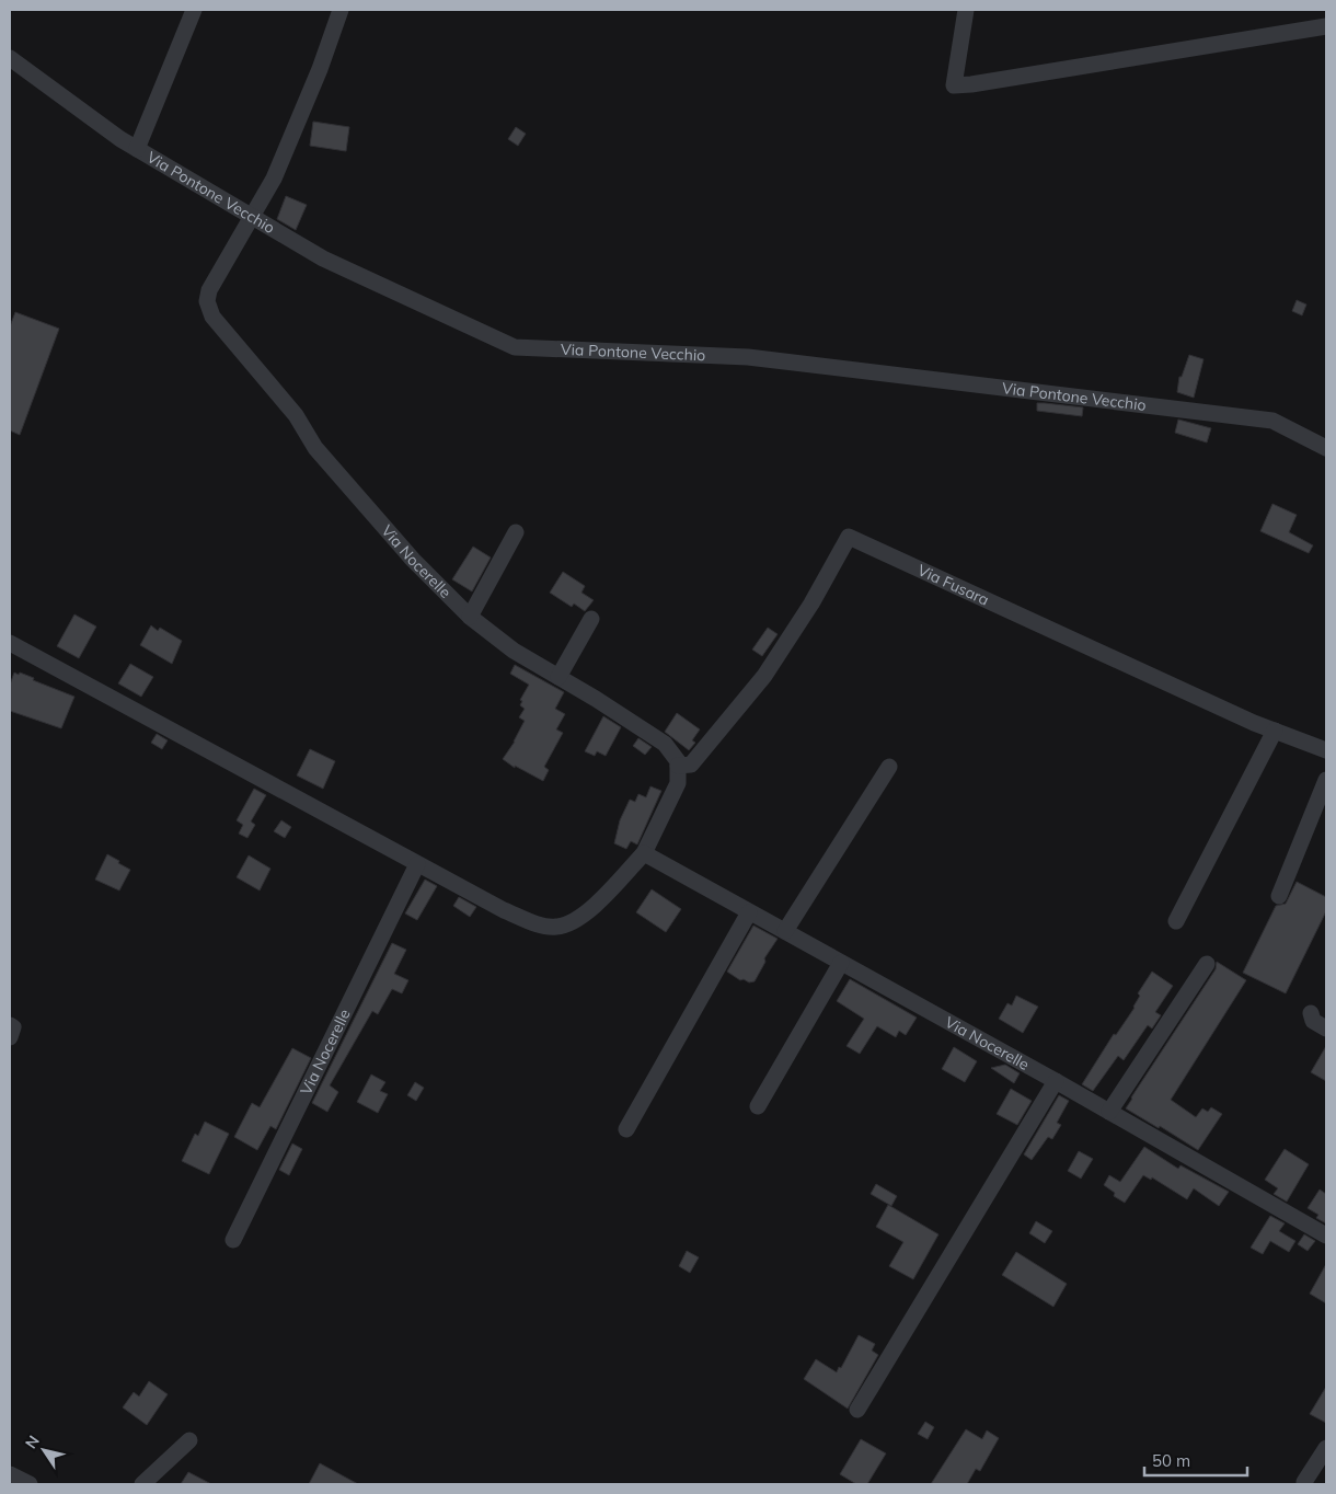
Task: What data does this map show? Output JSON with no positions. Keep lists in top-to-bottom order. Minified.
{"streets":{"street":["Via Pontone Vecchio","Via Nocerelle","Via Fusara"]},"crossings":[["Via Pontone Vecchio","Via Nocerelle"],["Via Nocerelle","Via Fusara"]],"scale_bar":"50 m","north":"top left"}
